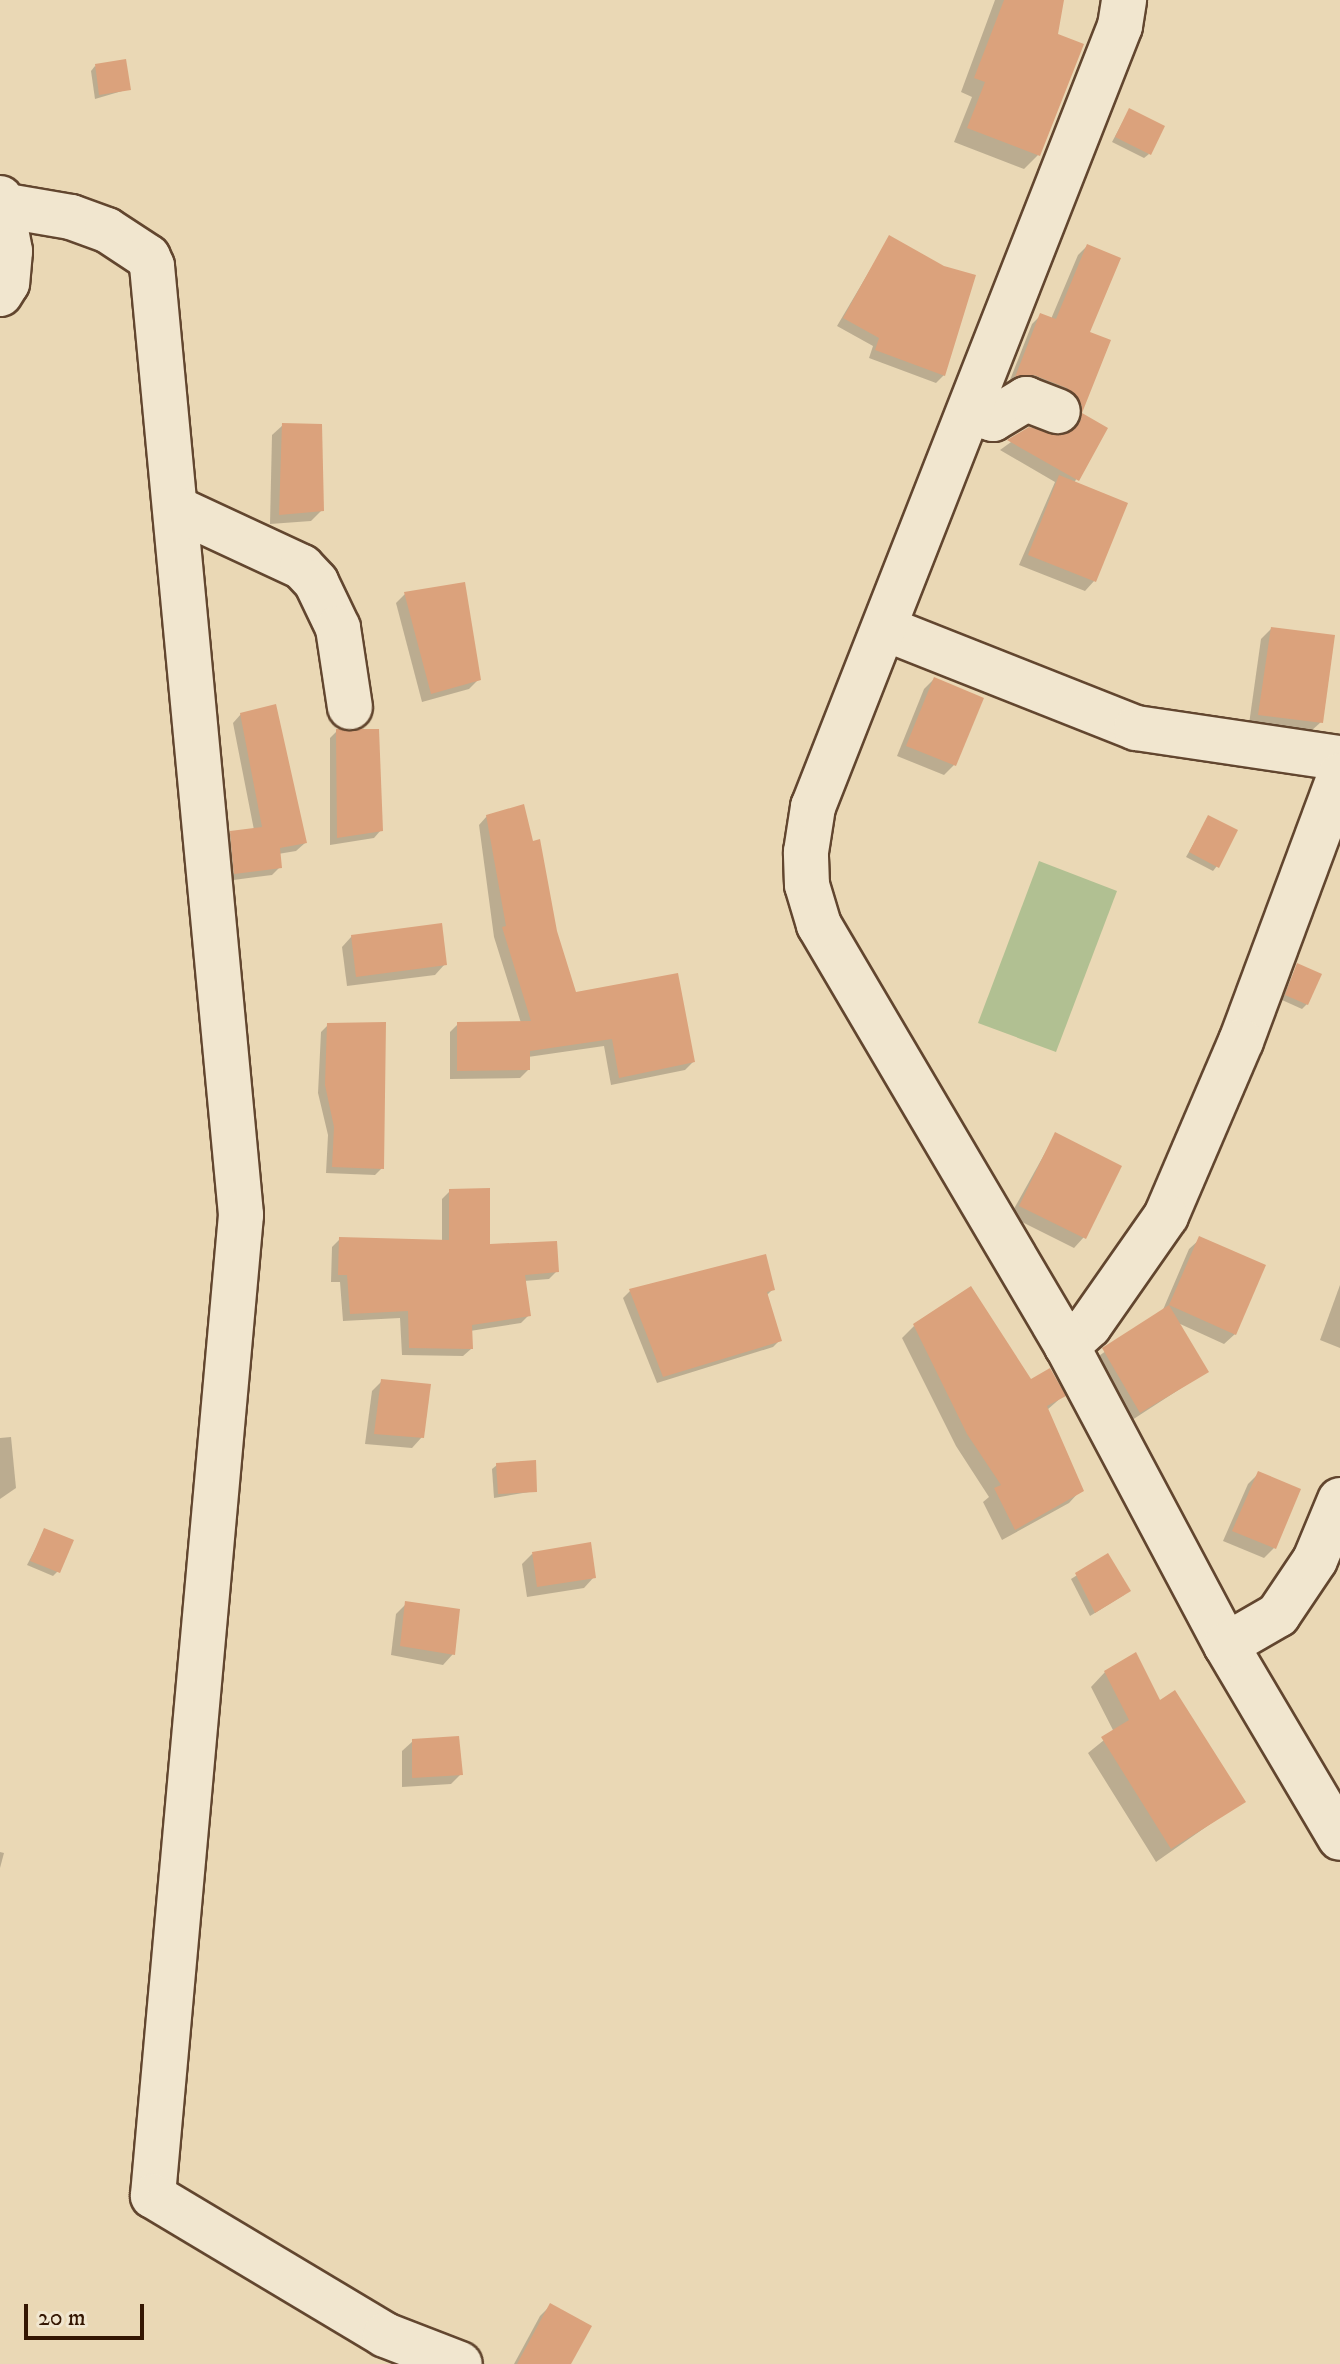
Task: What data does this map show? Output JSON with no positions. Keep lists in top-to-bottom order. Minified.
{"scale_bar":"20 m"}
